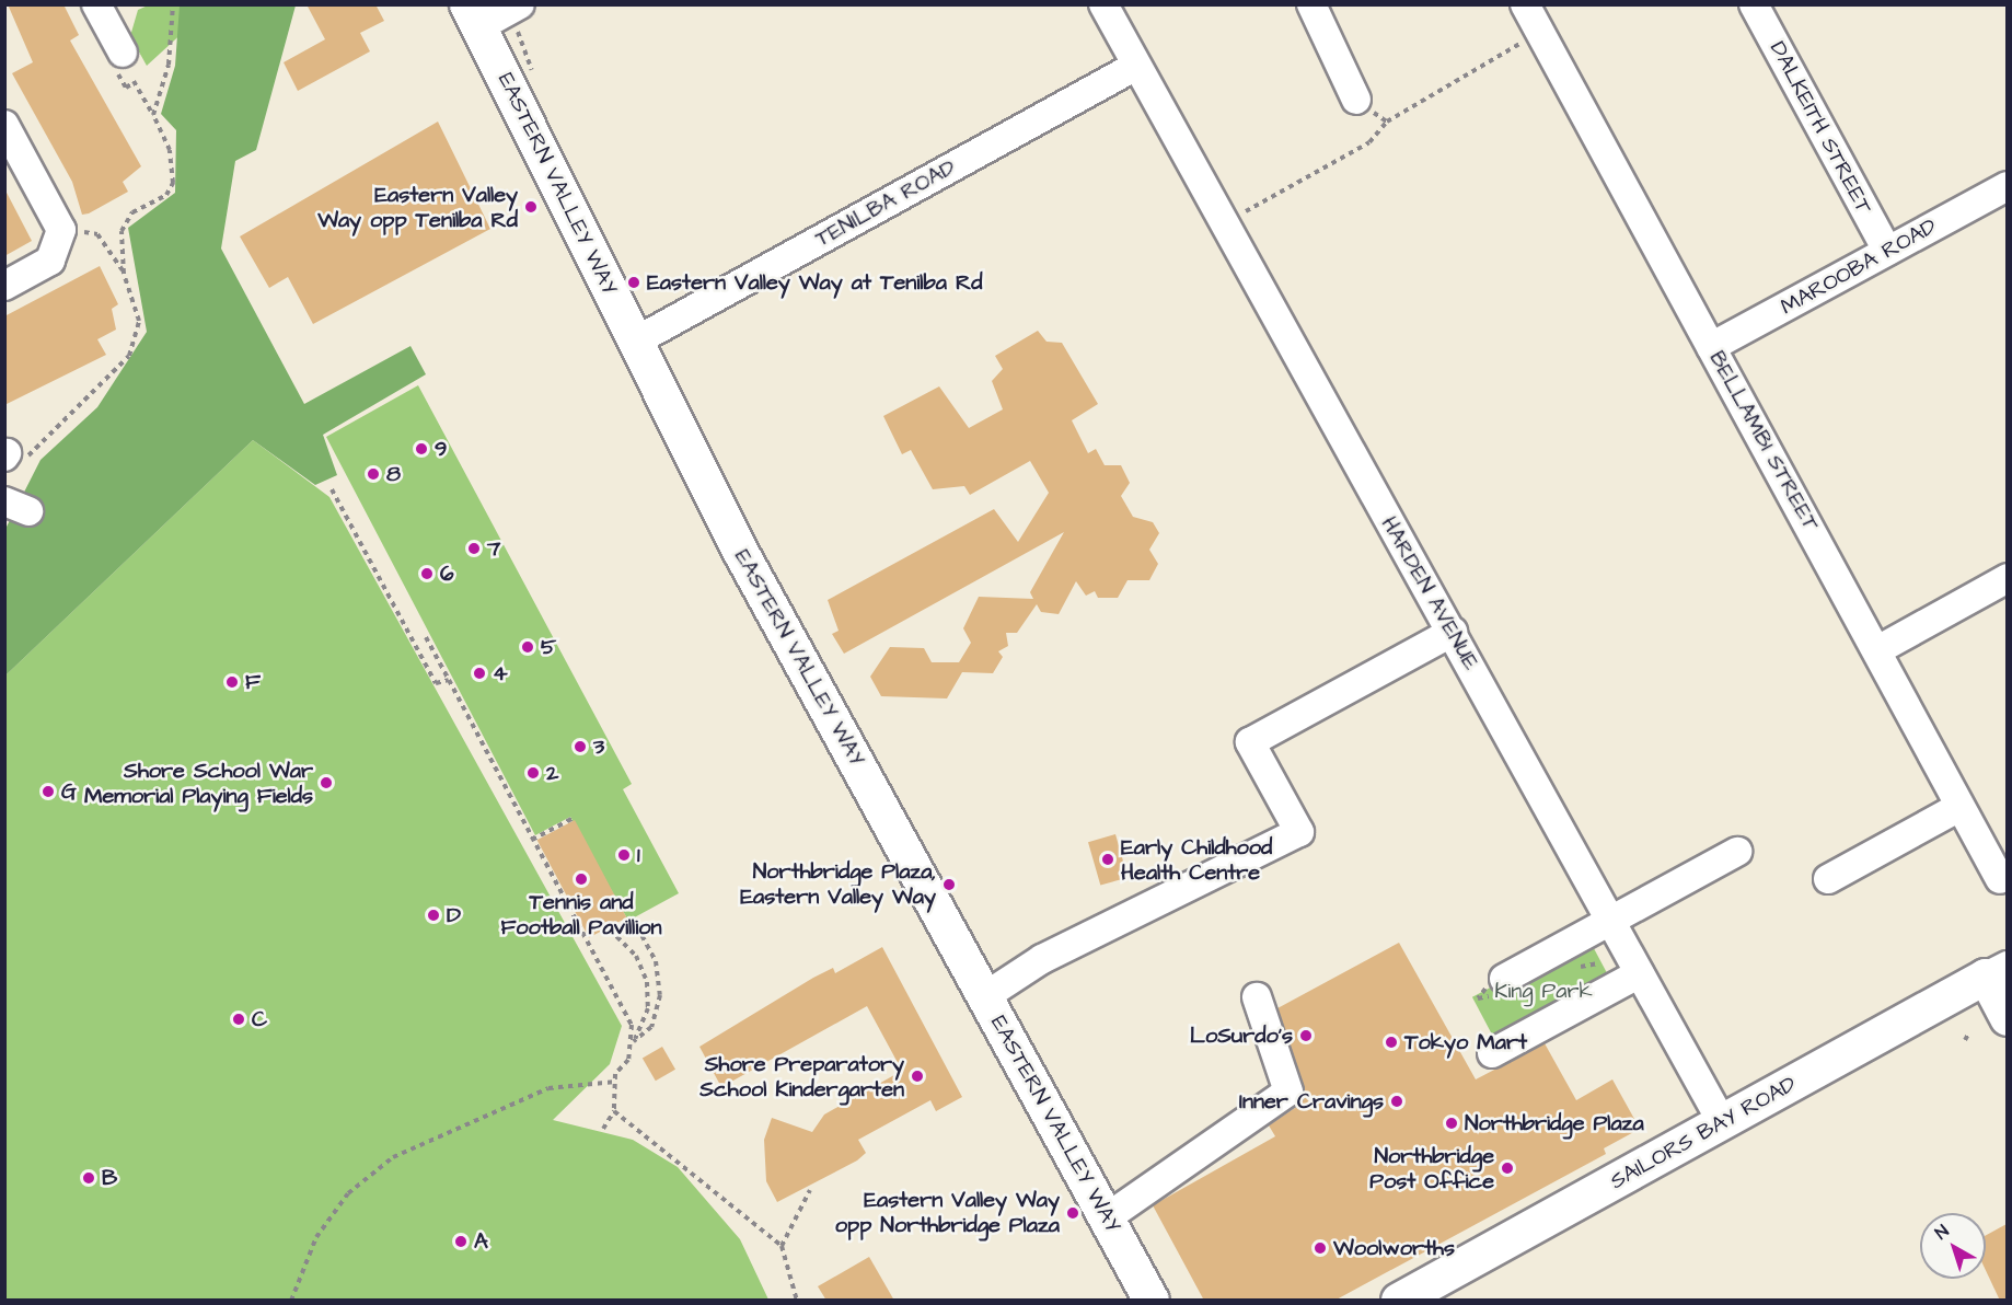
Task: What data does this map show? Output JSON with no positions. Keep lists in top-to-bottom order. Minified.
{"streets":{"main road":["EASTERN VALLEY WAY","SAILORS BAY ROAD"],"street":["DALKEITH STREET","TENILBA ROAD","MAROOBA ROAD","BELLAMBI STREET","HARDEN AVENUE"]},"crossings":[["DALKEITH STREET","MAROOBA ROAD"],["EASTERN VALLEY WAY","TENILBA ROAD"],["TENILBA ROAD","HARDEN AVENUE"],["MAROOBA ROAD","BELLAMBI STREET"],["HARDEN AVENUE","SAILORS BAY ROAD"]],"parks":["King Park"],"places":["Eastern Valley Way opp Tenilba Rd","Eastern Valley Way at Tenilba Rd","9","8","7","6","5","4","F","3","2","Shore School War Memorial Playing Fields","G","1","Early Childhood Health Centre","Tennis and Football Pavillion","Northbridge Plaza, Eastern Valley Way","D","C","LoSurdo's","Tokyo Mart","Shore Preparatory School Kindergarten","Inner Cravings","Northbridge Plaza","Northbridge Post Office","B","Eastern Valley Way opp Northbridge Plaza","A","Woolworths"],"north":"top left"}
